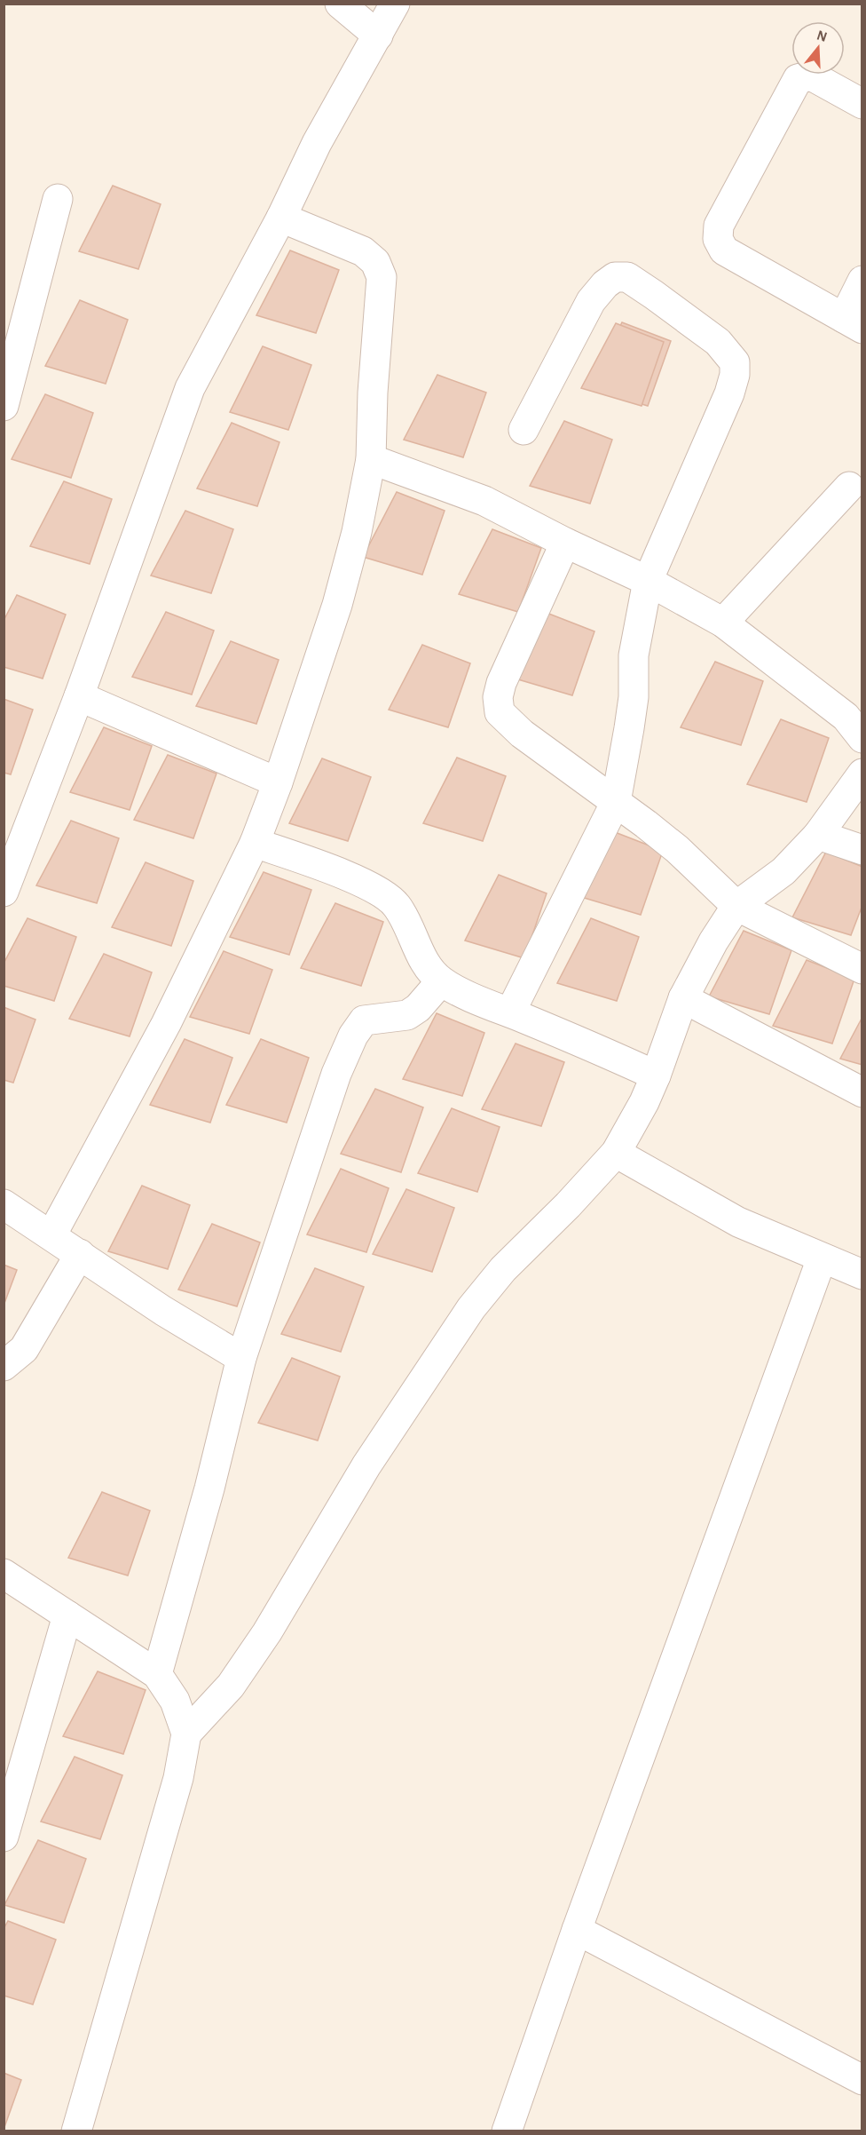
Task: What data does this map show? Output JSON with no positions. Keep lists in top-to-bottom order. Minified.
{"north":"top"}
